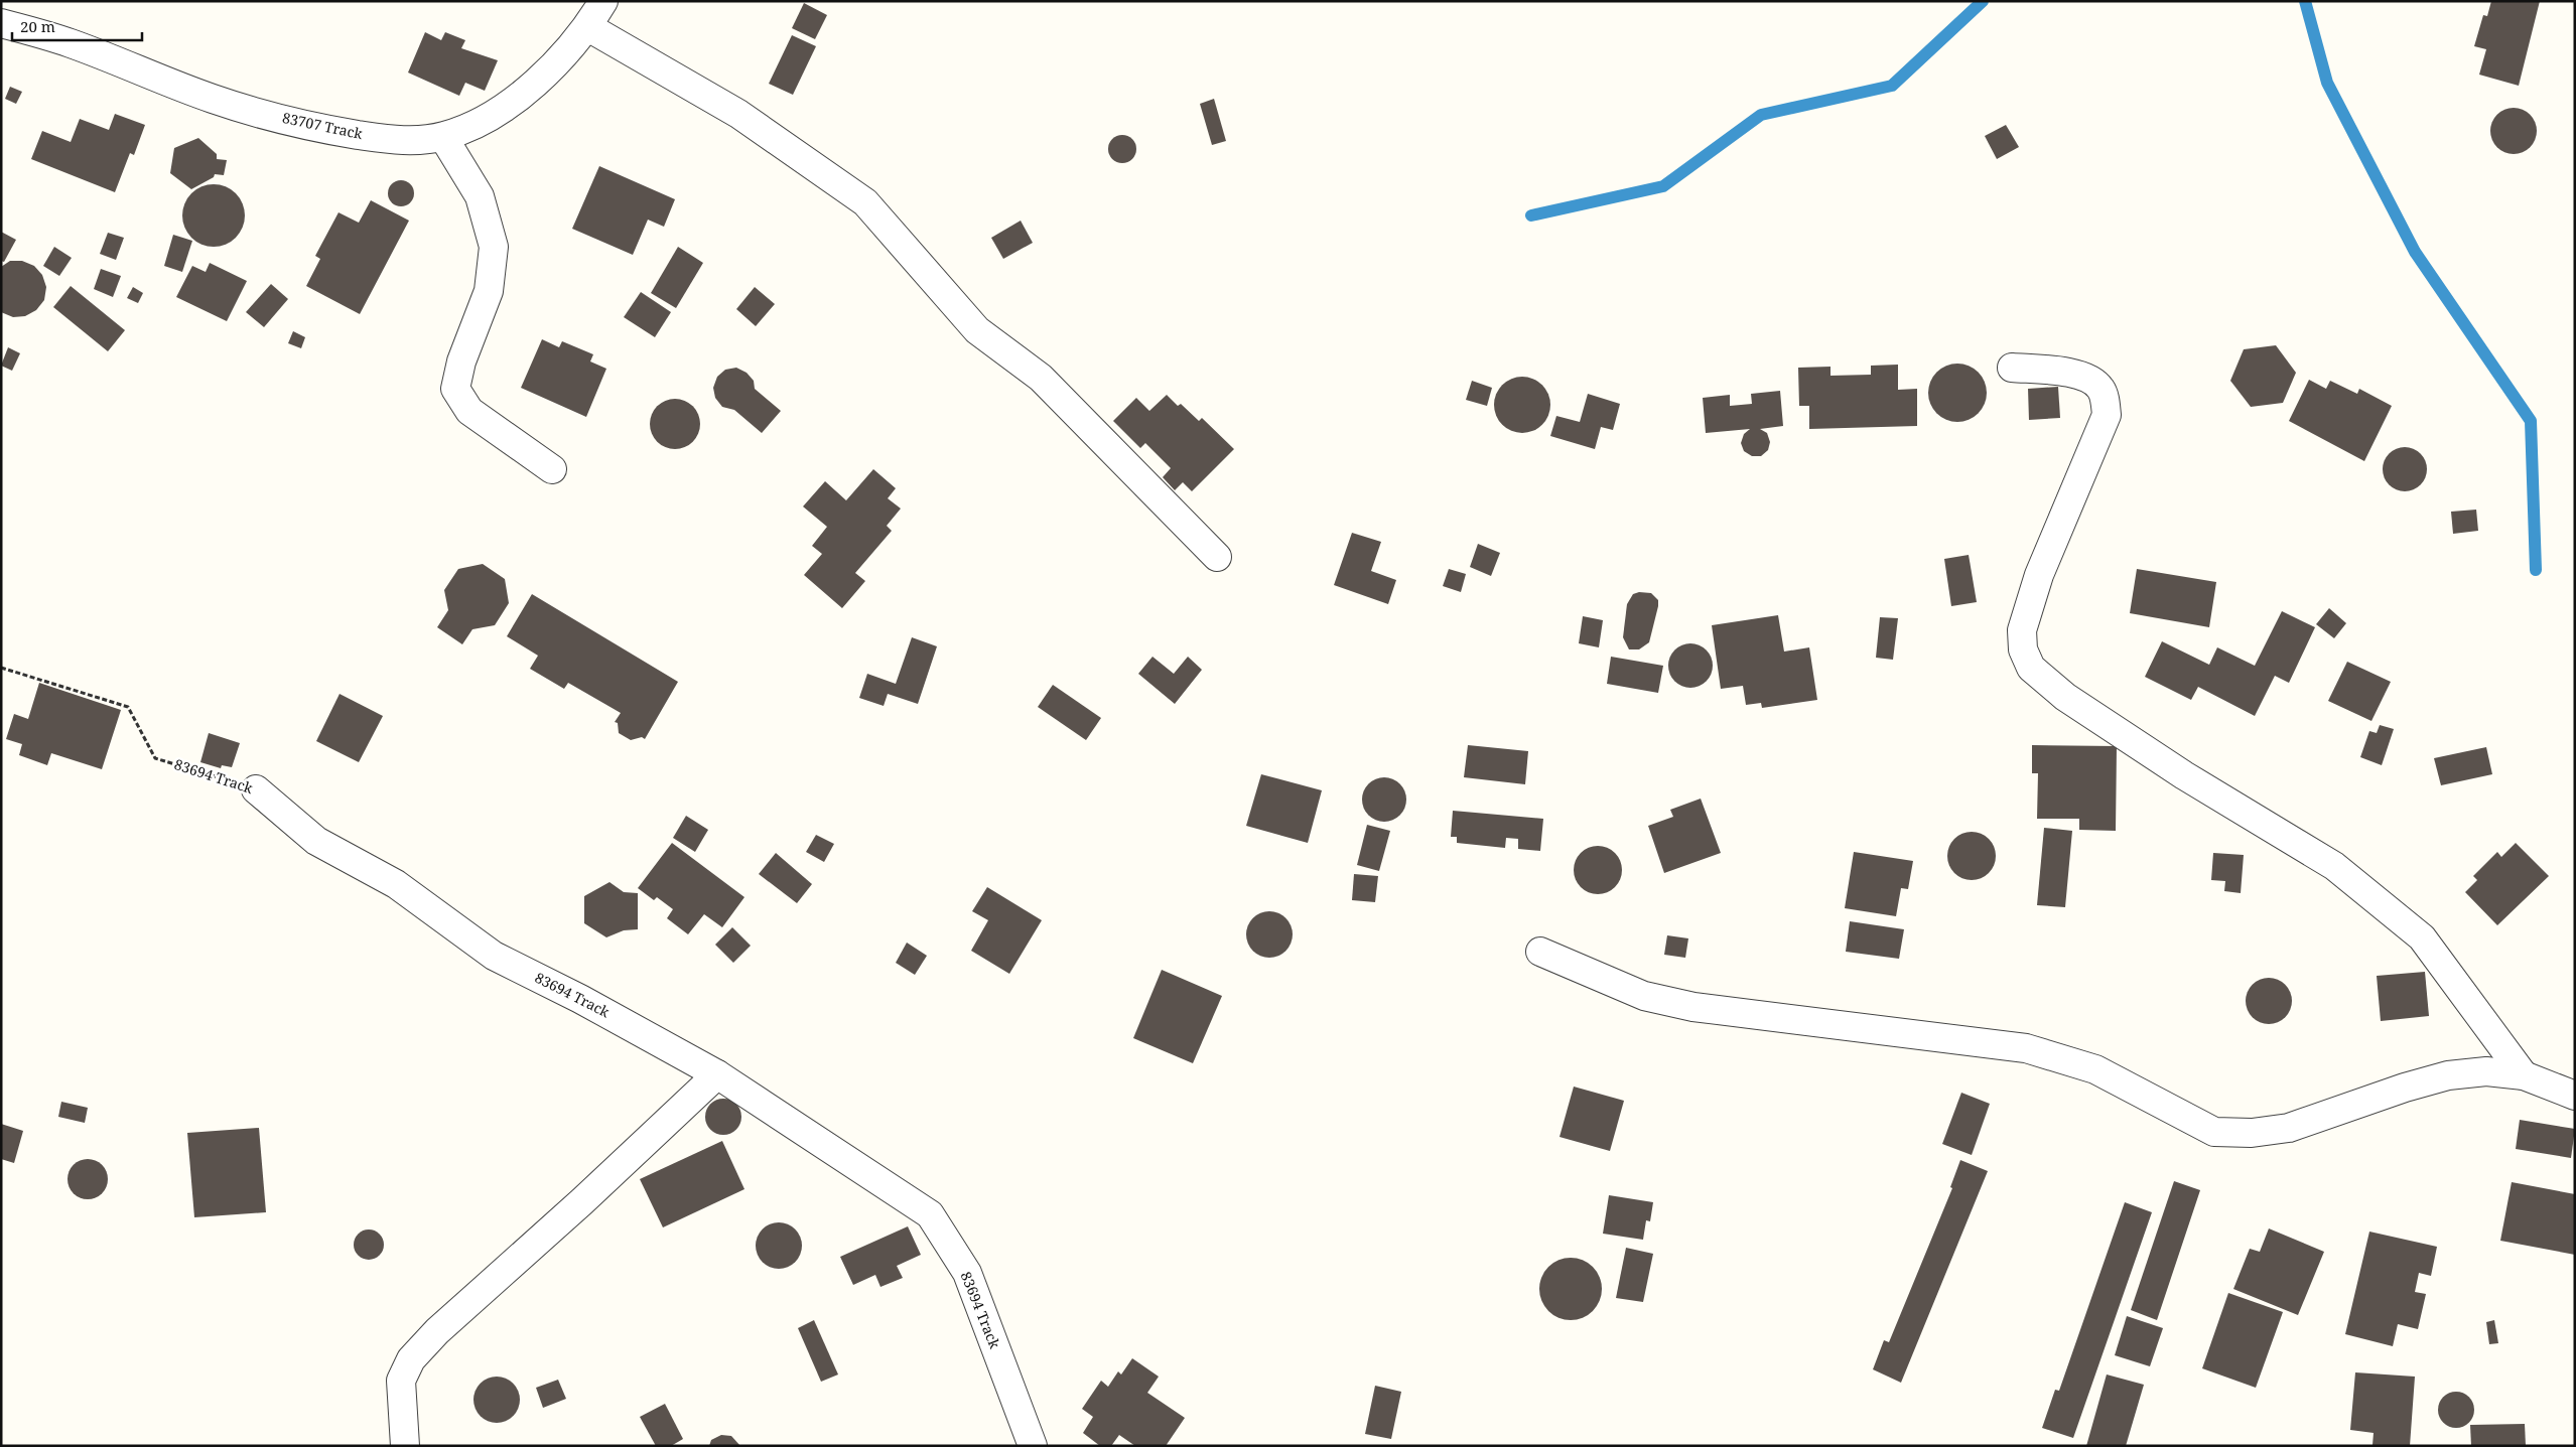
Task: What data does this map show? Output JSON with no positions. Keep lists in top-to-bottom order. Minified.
{"streets":{"street":["83707 Track","83694 Track"]},"scale_bar":"20 m"}
